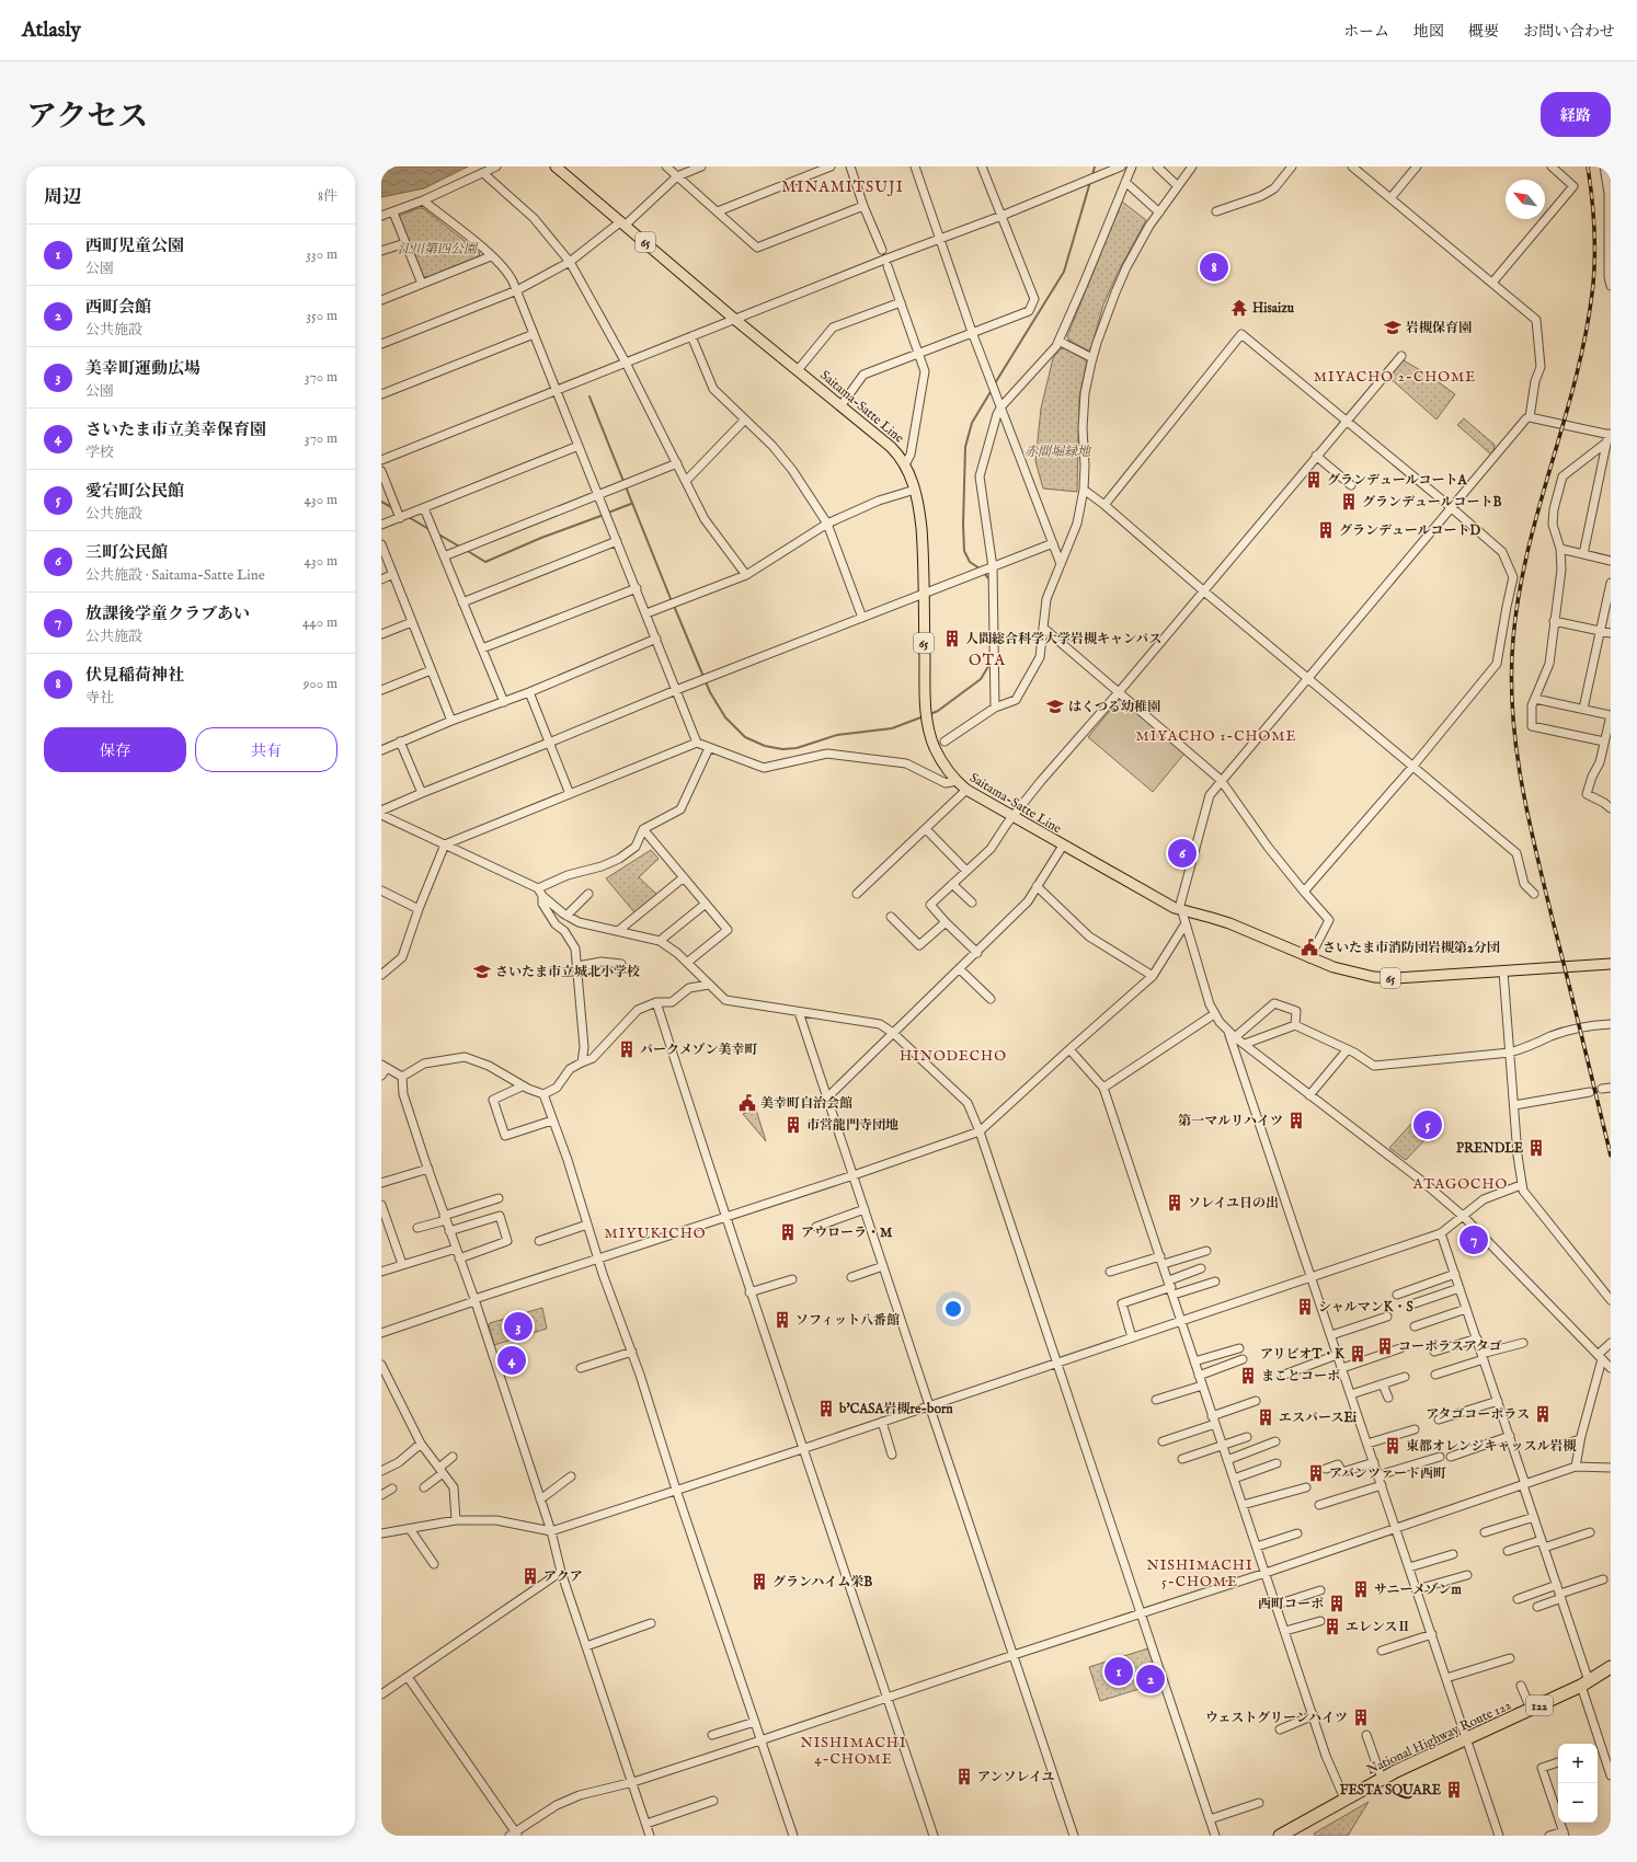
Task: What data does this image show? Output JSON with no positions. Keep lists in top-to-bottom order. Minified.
{"streets":{"highway":["122","National Highway Route 122"],"main road":["65","Saitama-Satte Line"]},"districts":["MINAMITSUJI","MIYACHO 2-CHOME","OTA","MIYACHO 1-CHOME","HINODECHO","ATAGOCHO","MIYUKICHO","NISHIMACHI 5-CHOME","NISHIMACHI 4-CHOME"],"parks":["江川第四公園","赤間堀緑地"],"places":{"temple":["Hisaizu"],"school or university":["岩槻保育園","はくつる幼稚園","さいたま市立城北小学校"],"building":["グランデュールコートA","グランデュールコートB","グランデュールコートD","人間総合科学大学岩槻キャンパス","パークメゾン美幸町","第一マルリハイツ","市営龍門寺団地","PRENDLE","ソレイユ日の出","アウローラ・M","シャルマンK・S","ソフィット八番館","コーポラスアタゴ","アリビオT・K","まことコーポ","b'CASA岩槻re-born","アタゴコーポラス","エスパースEi","東都オレンジキャッスル岩槻","アバンツァート西町","アクア","グランハイム栄B","サニーメゾンm","西町コーポ","エレンスⅡ","ウェストグリーンハイツ","アンソレイユ","FESTA SQUARE"],"public building":["さいたま市消防団岩槻第2分団","美幸町自治会館"]},"north":"top left","page":{"header":"Atlasly","nav":["ホーム","地図","概要","お問い合わせ"],"title":"アクセス","buttons":["経路",["保存","共有"]],"heading":["周辺","8件"],"list":[{"mark":"1","name":"西町児童公園","note":"公園","value":"330 m"},{"mark":"2","name":"西町会館","note":"公共施設","value":"350 m"},{"mark":"3","name":"美幸町運動広場","note":"公園","value":"370 m"},{"mark":"4","name":"さいたま市立美幸保育園","note":"学校","value":"370 m"},{"mark":"5","name":"愛宕町公民館","note":"公共施設","value":"430 m"},{"mark":"6","name":"三町公民館","note":"公共施設 · Saitama-Satte Line","value":"430 m"},{"mark":"7","name":"放課後学童クラブあい","note":"公共施設","value":"440 m"},{"mark":"8","name":"伏見稲荷神社","note":"寺社","value":"900 m"}],"pins":["8","6","5","7","3","4","1","2"],"map_buttons":["+","−"]}}
